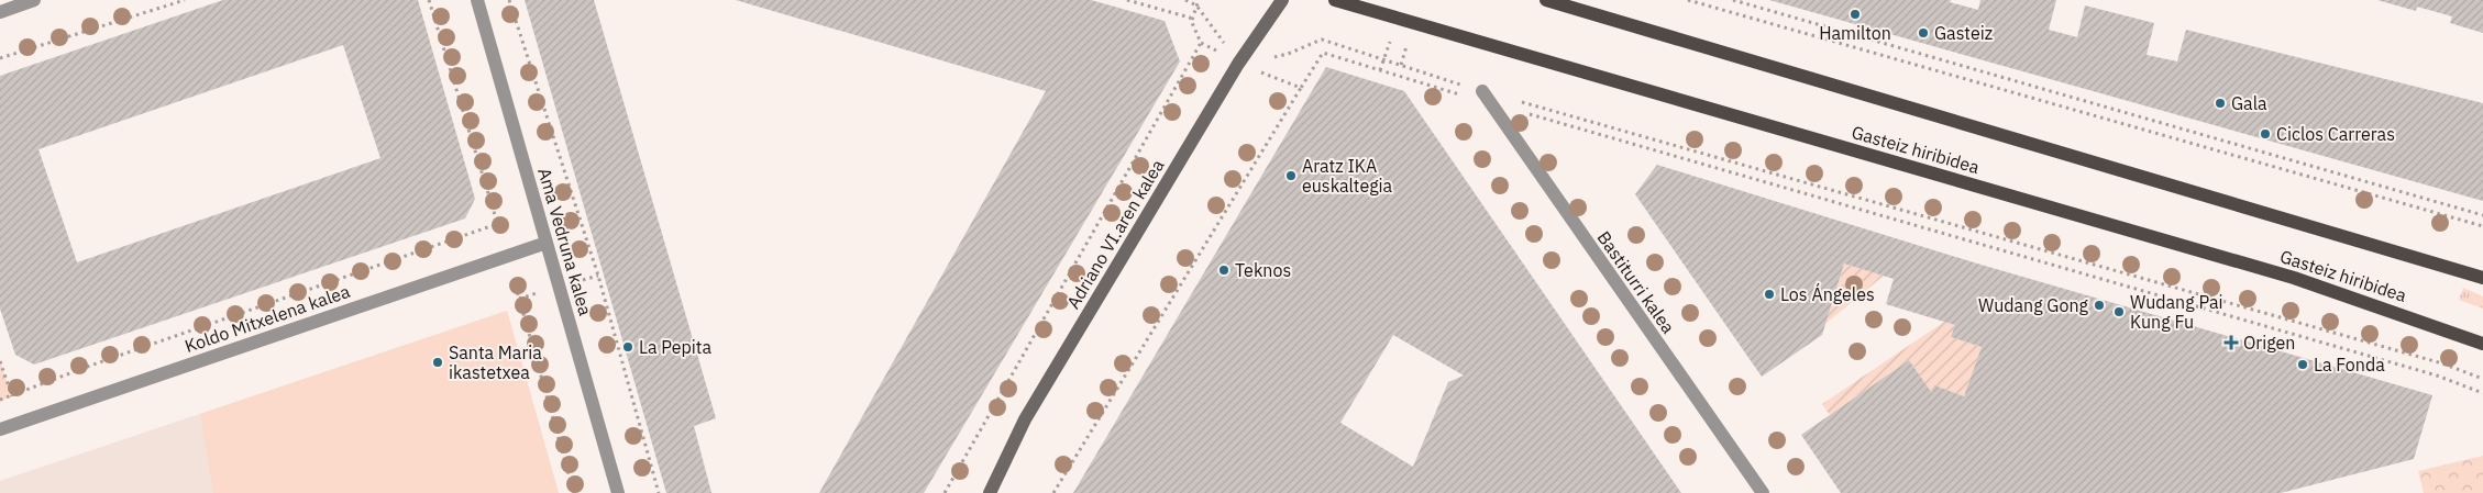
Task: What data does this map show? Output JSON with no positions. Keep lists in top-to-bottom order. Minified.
{"streets":{"main road":["Gasteiz hiribidea","Adriano VI.aren kalea"],"street":["Ama Vedruna kalea","Bastiturri kalea","Koldo Mitxelena kalea"]},"crossings":[["Ama Vedruna kalea","Koldo Mitxelena kalea"]],"places":{"other":["Hamilton","Gasteiz","Gala","Ciclos Carreras","Aratz IKA euskaltegia","Teknos","Los Ángeles","Wudang Gong","Wudang Pai Kung Fu","La Pepita","Santa Maria ikastetxea","La Fonda"],"health":["Origen"]}}
